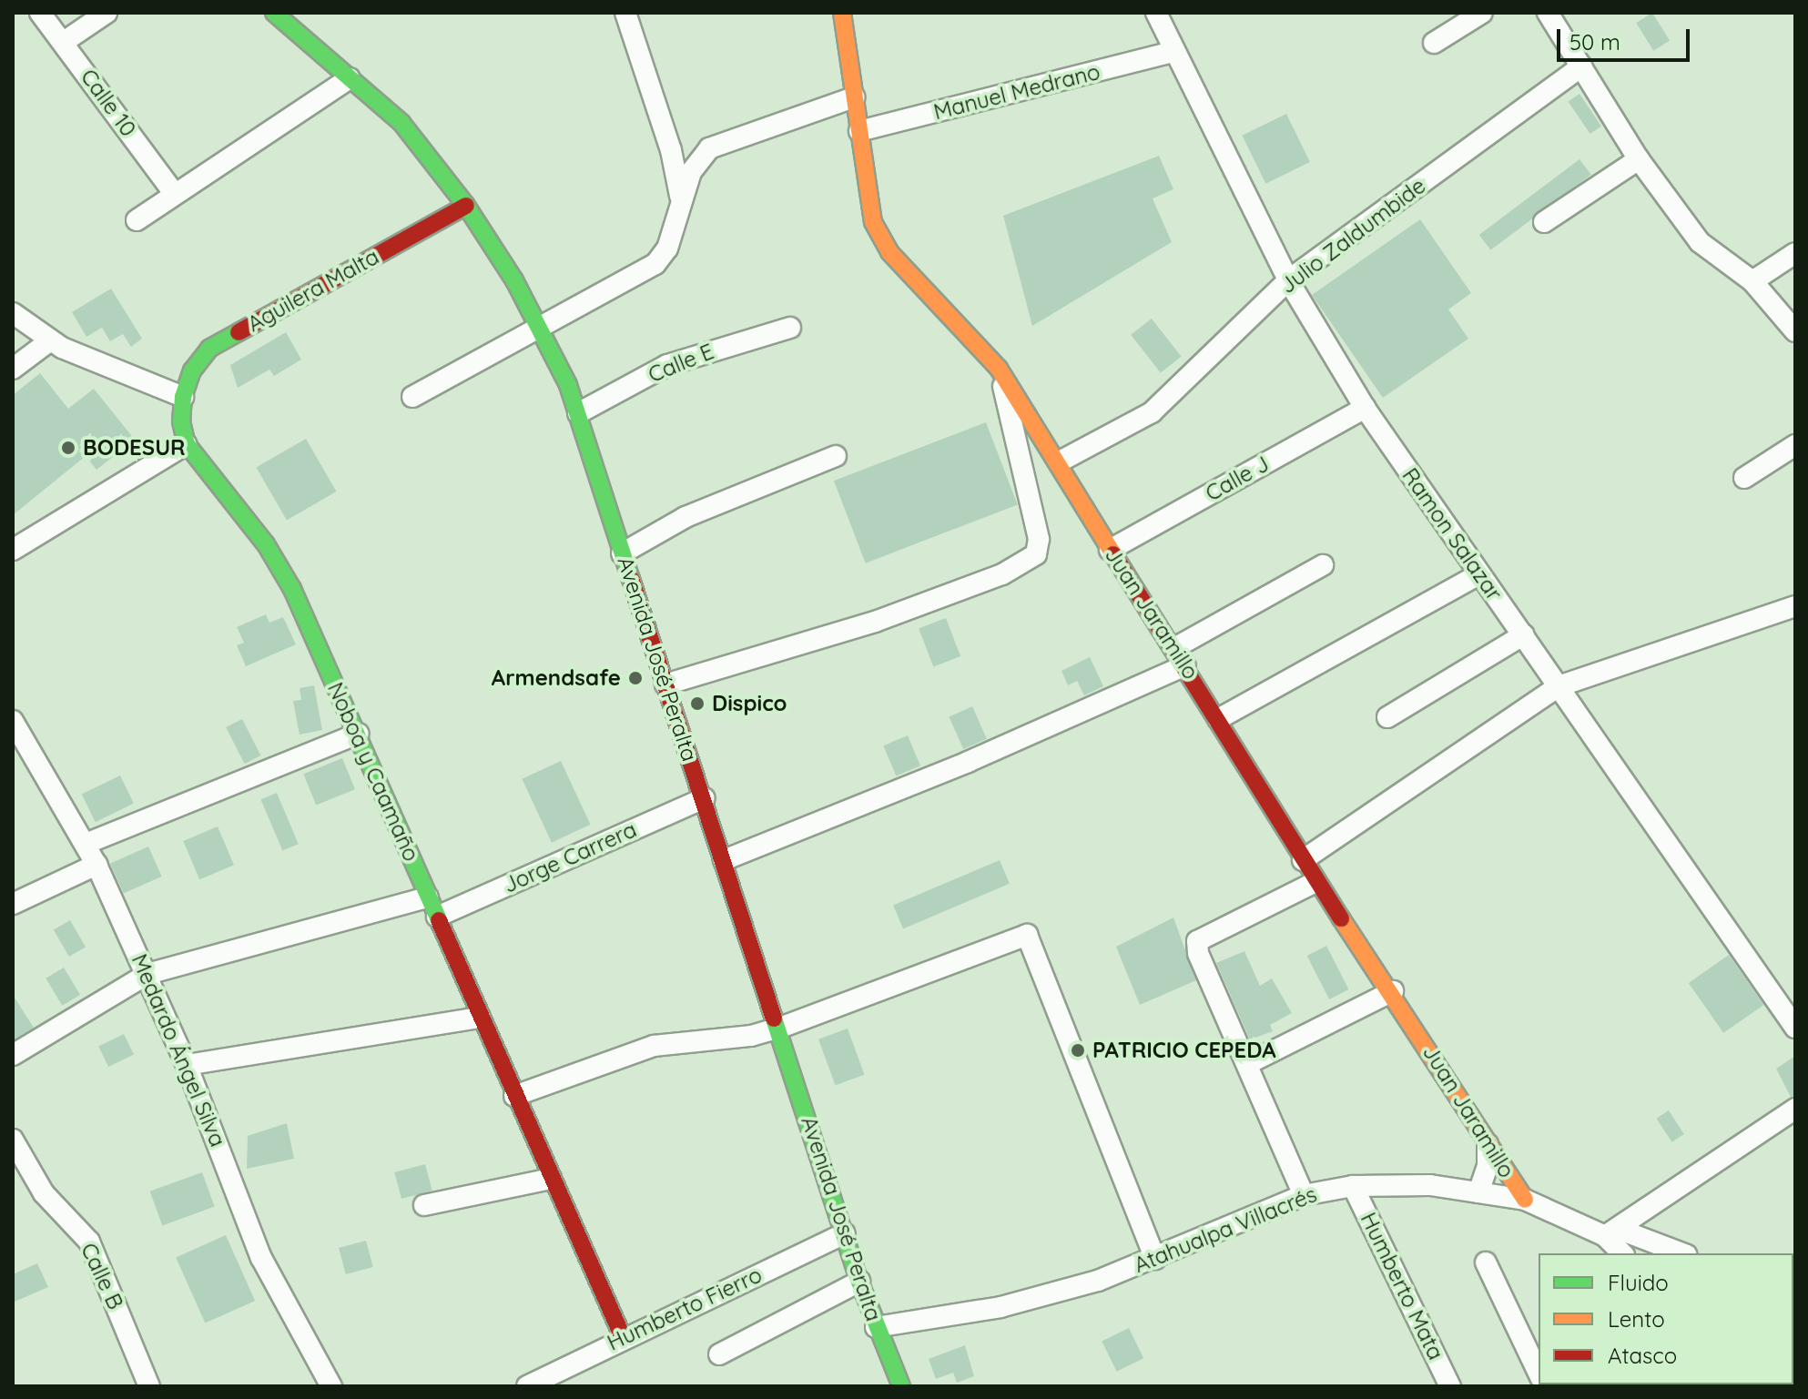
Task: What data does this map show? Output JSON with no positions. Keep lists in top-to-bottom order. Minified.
{"streets":{"main road":["Aguilera Malta","Juan Jaramillo","Avenida José Peralta","Noboa y Caamaño"],"street":["Manuel Medrano","Calle 10","Julio Zaldumbide","Calle E","Calle J","Ramon Salazar","Jorge Carrera","Medardo Ángel Silva","Atahualpa Villacrés","Calle B","Humberto Mata","Humberto Fierro"]},"crossings":[["Manuel Medrano","Ramon Salazar"],["Manuel Medrano","Juan Jaramillo"],["Julio Zaldumbide","Ramon Salazar"],["Julio Zaldumbide","Juan Jaramillo"],["Aguilera Malta","Avenida José Peralta"],["Calle E","Avenida José Peralta"],["Calle J","Ramon Salazar"],["Calle J","Juan Jaramillo"],["Juan Jaramillo","Atahualpa Villacrés"],["Avenida José Peralta","Jorge Carrera"],["Avenida José Peralta","Atahualpa Villacrés"],["Avenida José Peralta","Humberto Fierro"],["Noboa y Caamaño","Jorge Carrera"],["Noboa y Caamaño","Humberto Fierro"],["Atahualpa Villacrés","Humberto Mata"]],"places":["BODESUR","Armendsafe","Dispico","PATRICIO CEPEDA"],"legend":["Fluido","Lento","Atasco"],"scale_bar":"50 m"}
